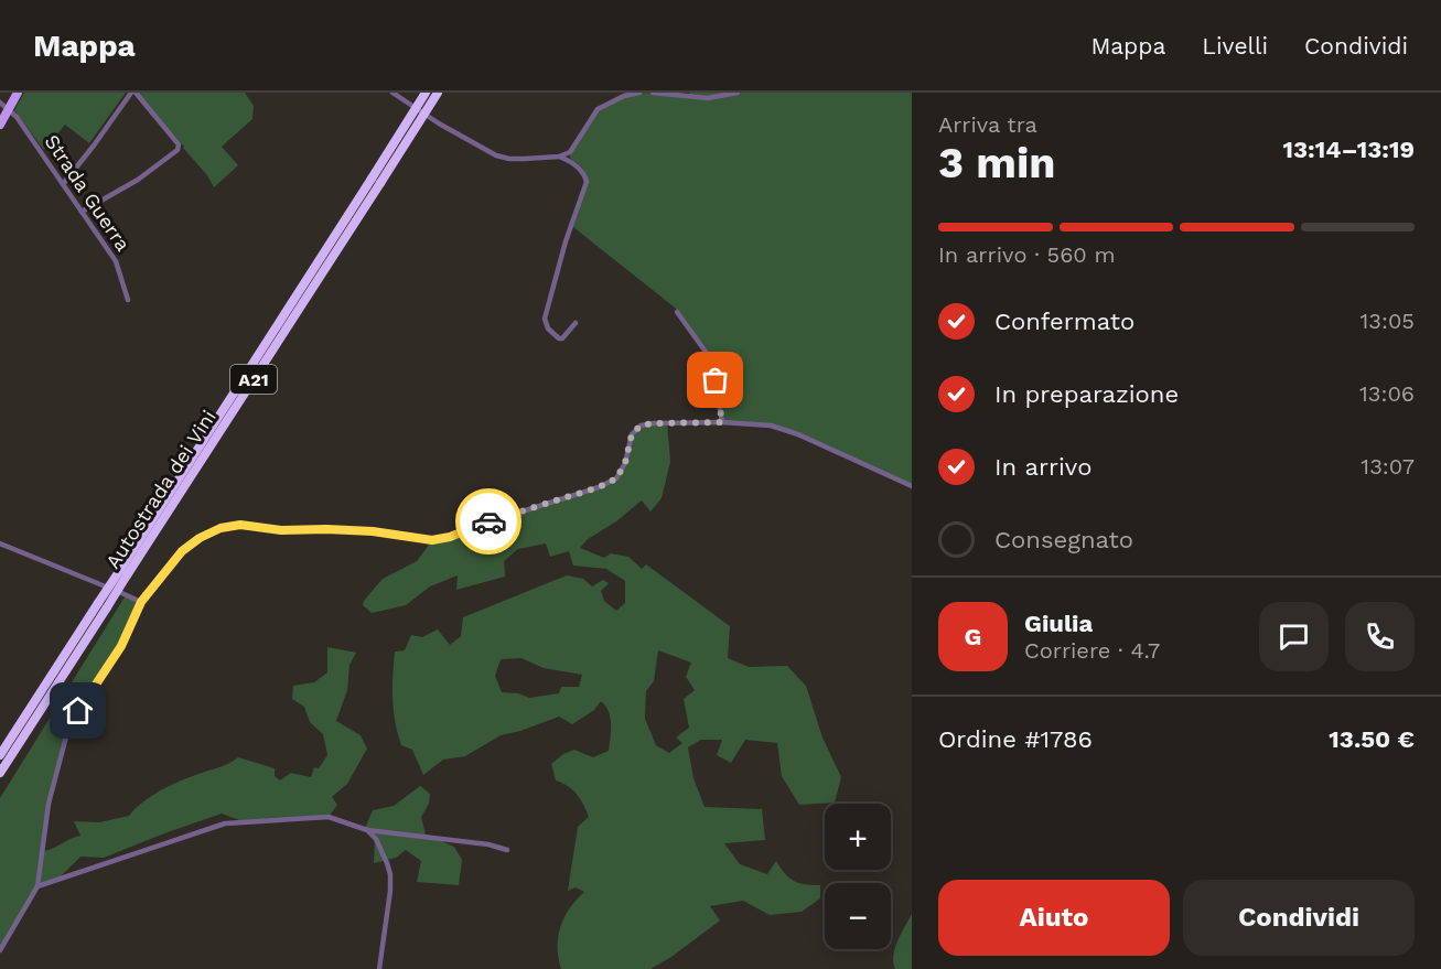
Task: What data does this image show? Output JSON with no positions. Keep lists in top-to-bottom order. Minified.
{"streets":{"highway":["A21","Autostrada dei Vini"],"street":["Strada Guerra"]},"page":{"header":"Mappa","nav":["Mappa","Livelli","Condividi"],"heading":["3 min","Arriva tra","13:14–13:19"],"panel":["Giulia","Corriere · 4.7","Ordine #1786","13.50 €"],"bar":"In arrivo · 560 m","list":[["Confermato","13:05"],["In preparazione","13:06"],["In arrivo","13:07"],"Consegnato"],"round":"G","map_buttons":["+","−"],"buttons":["Aiuto","Condividi"]}}
